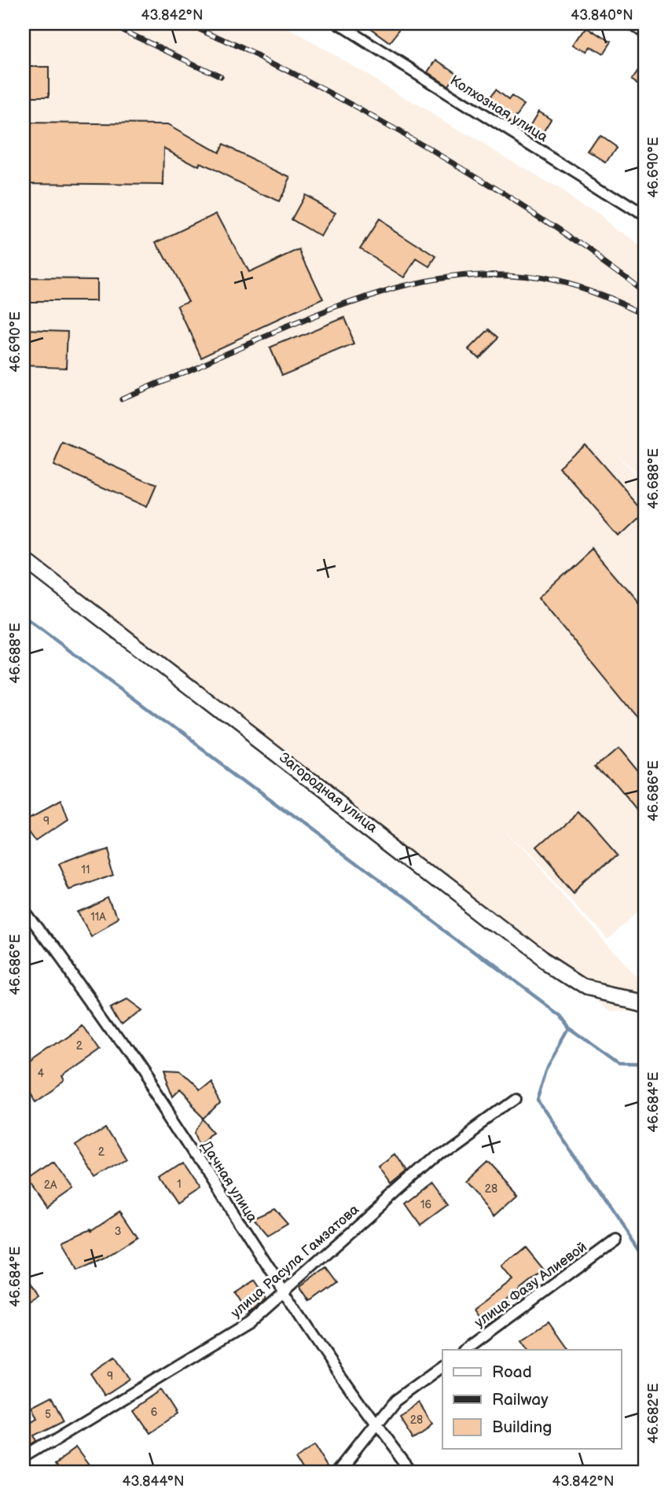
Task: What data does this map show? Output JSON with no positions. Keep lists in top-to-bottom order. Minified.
{"streets":{"main road":["Загородная улица"],"street":["Колхозная улица","Дачная улица","улица Расула Гамзатова","улица Фазу Алиевой"]},"crossings":[["Дачная улица","улица Расула Гамзатова"]],"house_numbers":["9","11","11А","2","4","2","1","2А","28","16","3","9","6","5","28"],"legend":["Road","Railway","Building"],"coordinates":["43.842°N","43.840°N","46.690°E","46.688°E","46.686°E","46.684°E","46.682°E","43.844°N"]}
